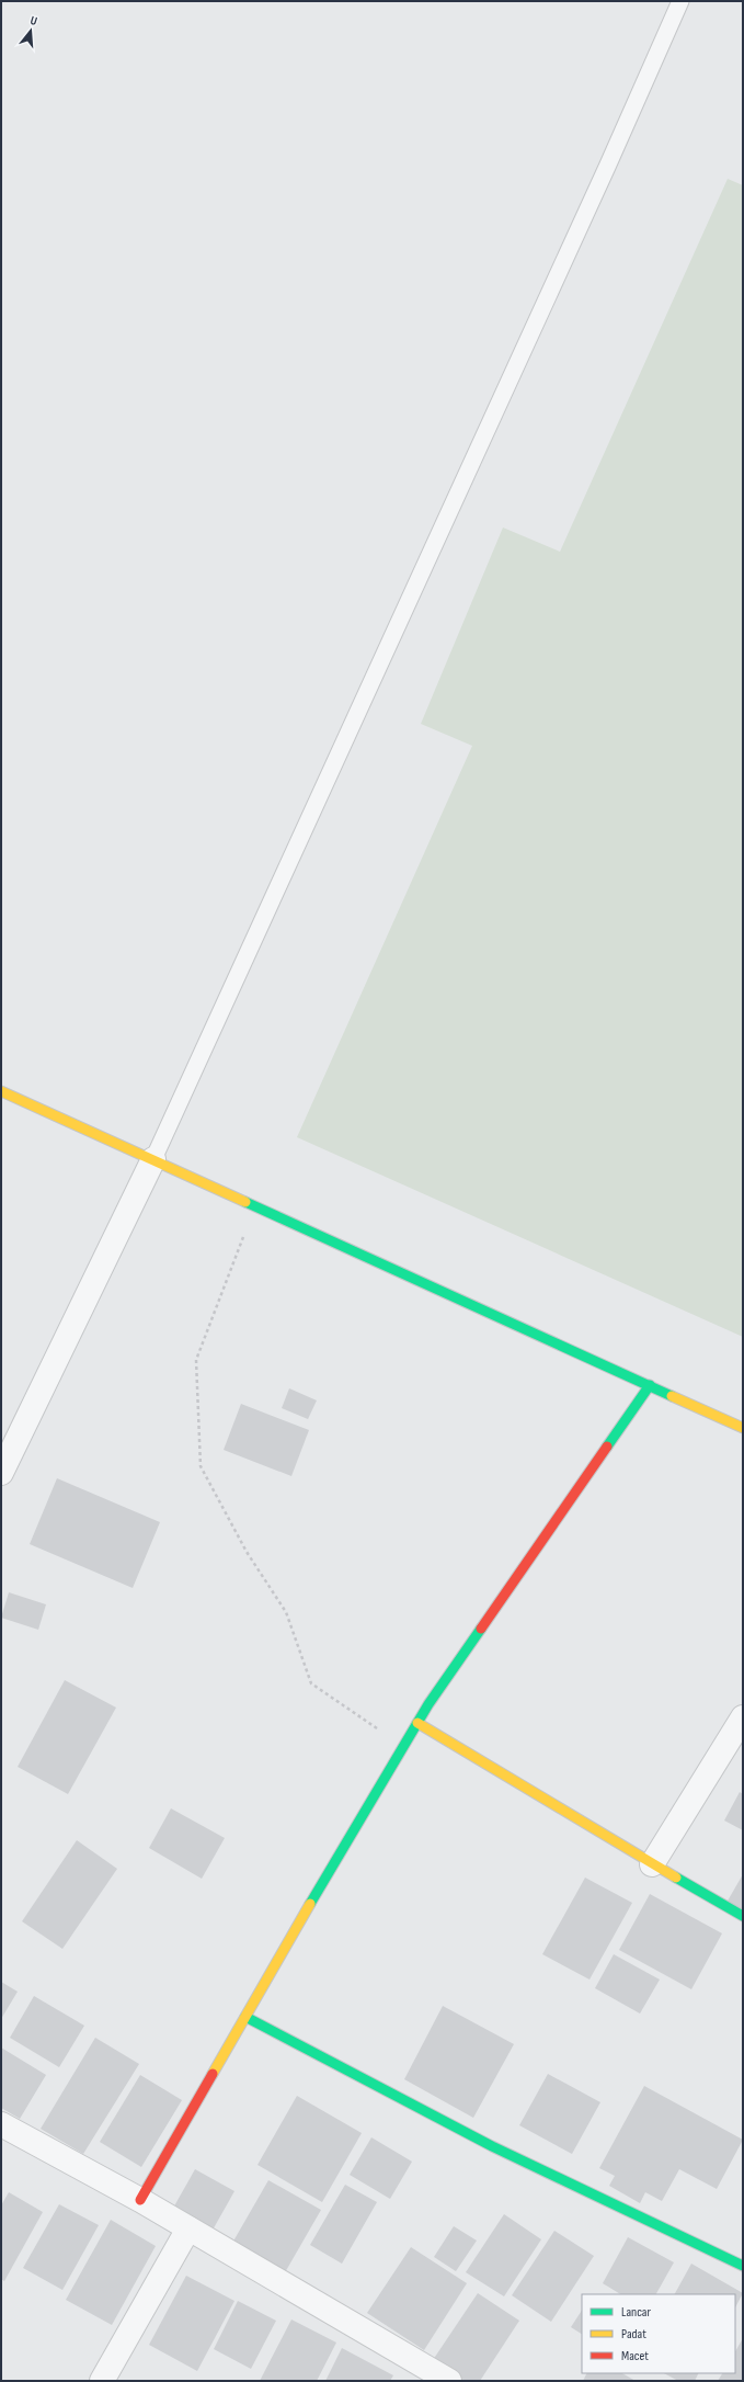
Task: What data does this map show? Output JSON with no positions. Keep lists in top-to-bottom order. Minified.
{"legend":["Lancar","Padat","Macet"],"north":"top"}
